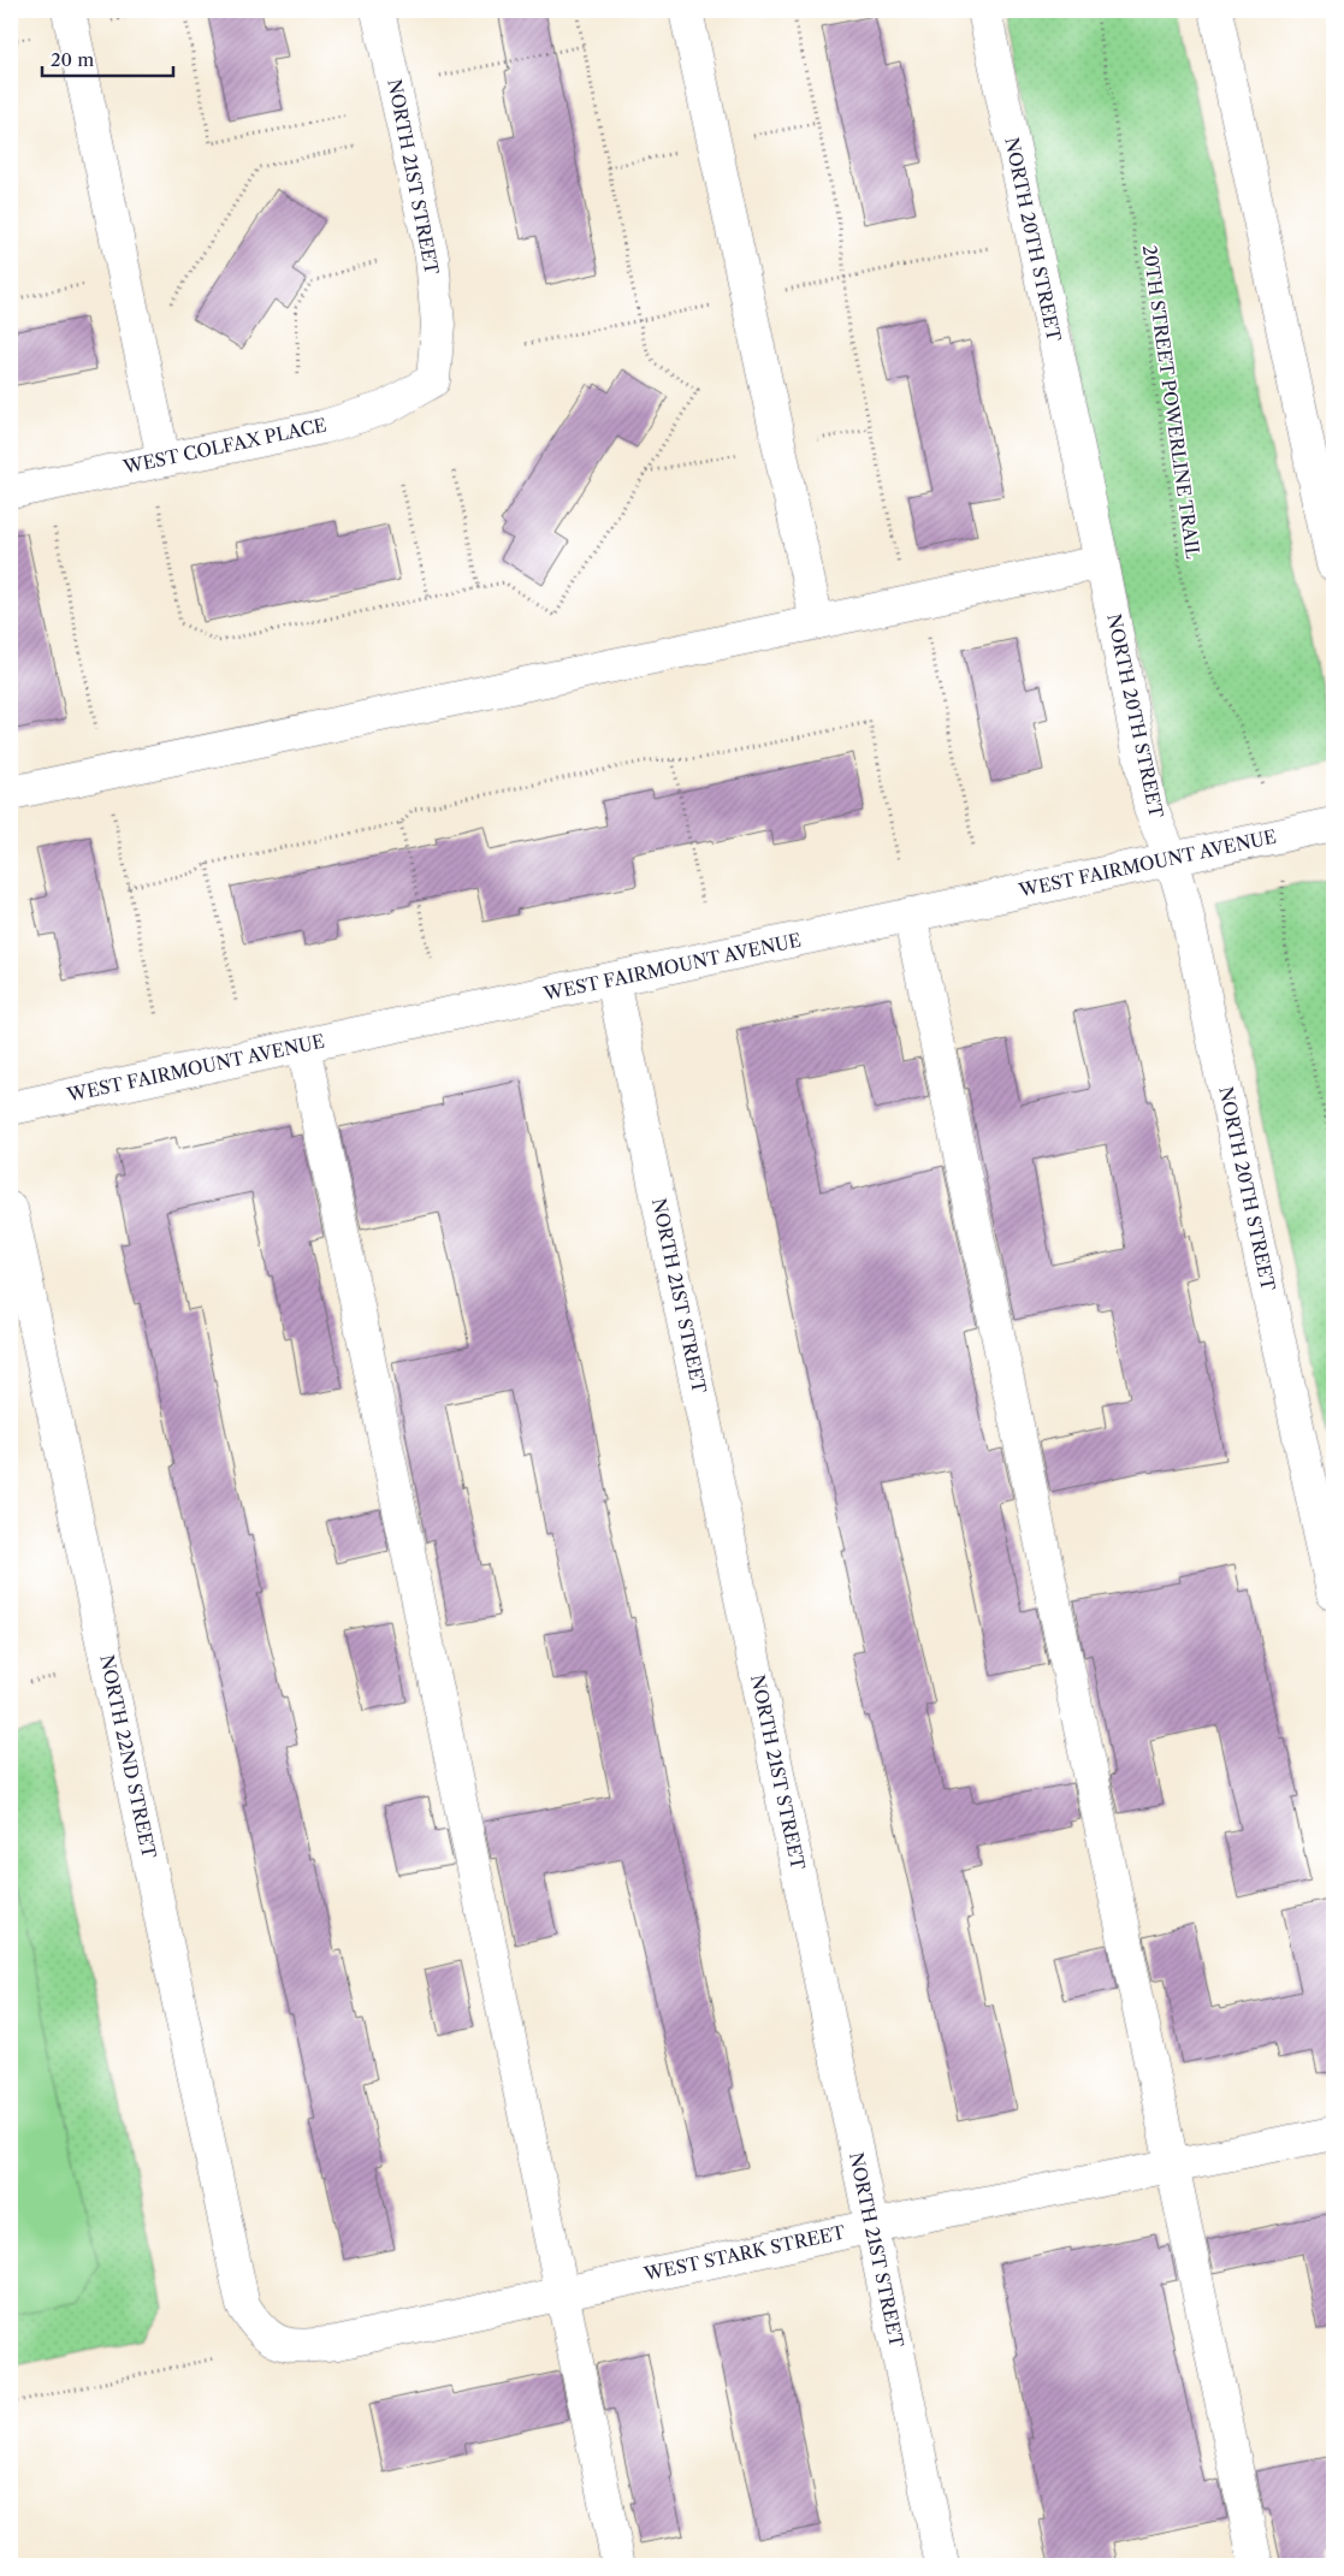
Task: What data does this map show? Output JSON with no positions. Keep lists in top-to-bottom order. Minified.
{"streets":{"street":["NORTH 21ST STREET","NORTH 20TH STREET","WEST COLFAX PLACE","WEST FAIRMOUNT AVENUE","NORTH 22ND STREET","WEST STARK STREET"],"path":["20TH STREET POWERLINE TRAIL"]},"crossings":[["NORTH 21ST STREET","WEST COLFAX PLACE"],["NORTH 21ST STREET","WEST FAIRMOUNT AVENUE"],["NORTH 21ST STREET","WEST STARK STREET"],["NORTH 20TH STREET","WEST FAIRMOUNT AVENUE"],["NORTH 22ND STREET","WEST STARK STREET"]],"scale_bar":"20 m"}
